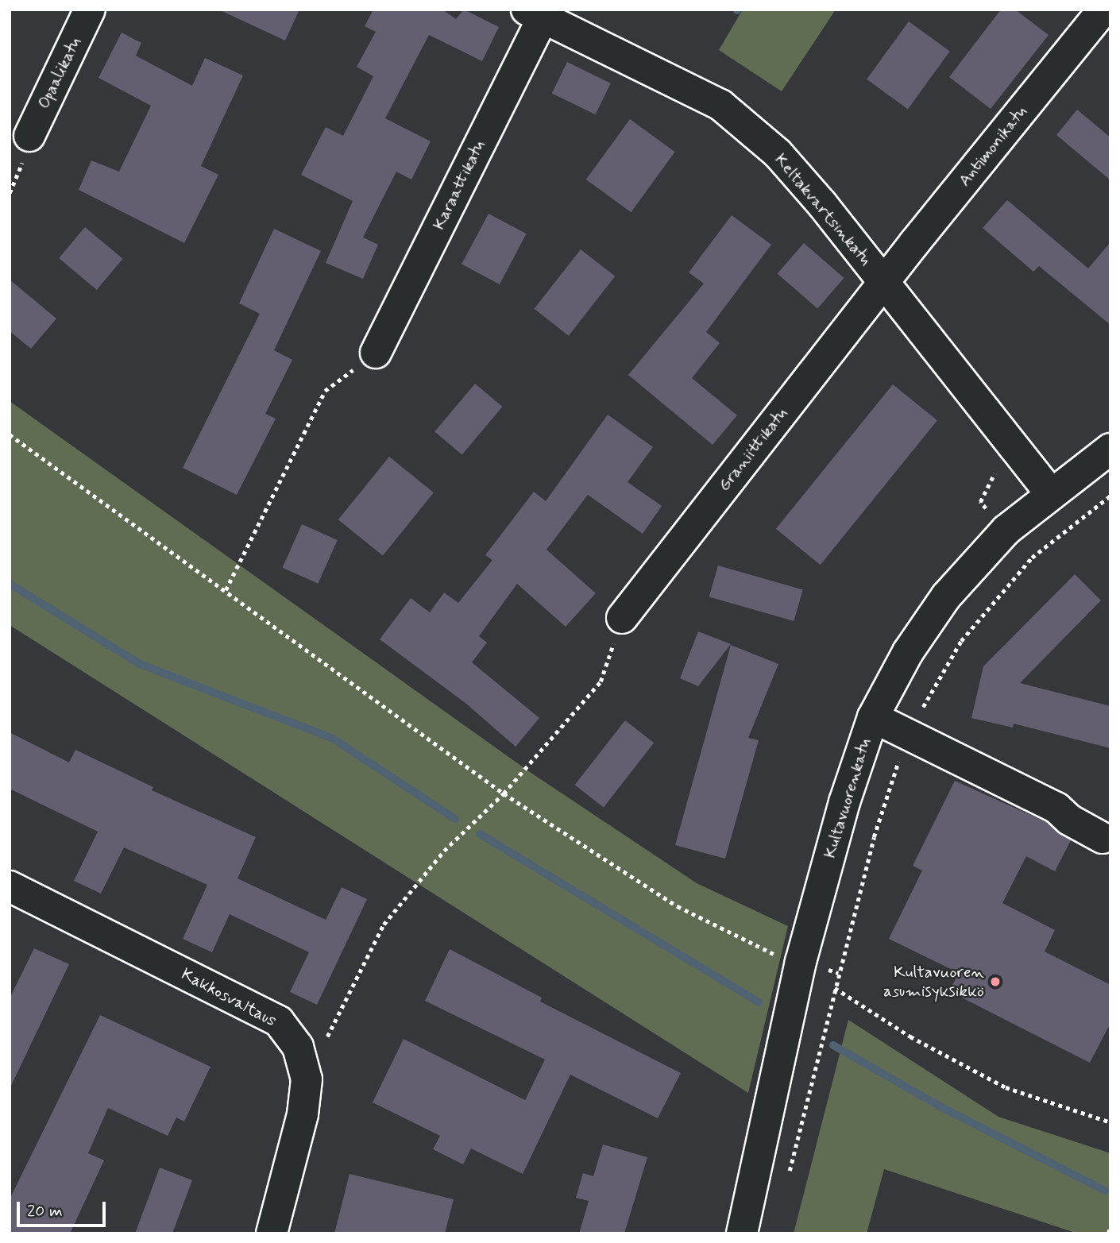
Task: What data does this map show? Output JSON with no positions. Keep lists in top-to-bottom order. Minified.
{"streets":{"street":["Opaalikatu","Antimonikatu","Karaattikatu","Keltakvartsinkatu","Graniittikatu","Kultavuorenkatu","Kakkosvaltaus"]},"crossings":[["Antimonikatu","Keltakvartsinkatu"],["Antimonikatu","Graniittikatu"],["Karaattikatu","Keltakvartsinkatu"],["Keltakvartsinkatu","Graniittikatu"],["Keltakvartsinkatu","Kultavuorenkatu"]],"places":["Kultavuoren asumisyksikkö"],"scale_bar":"20 m"}
